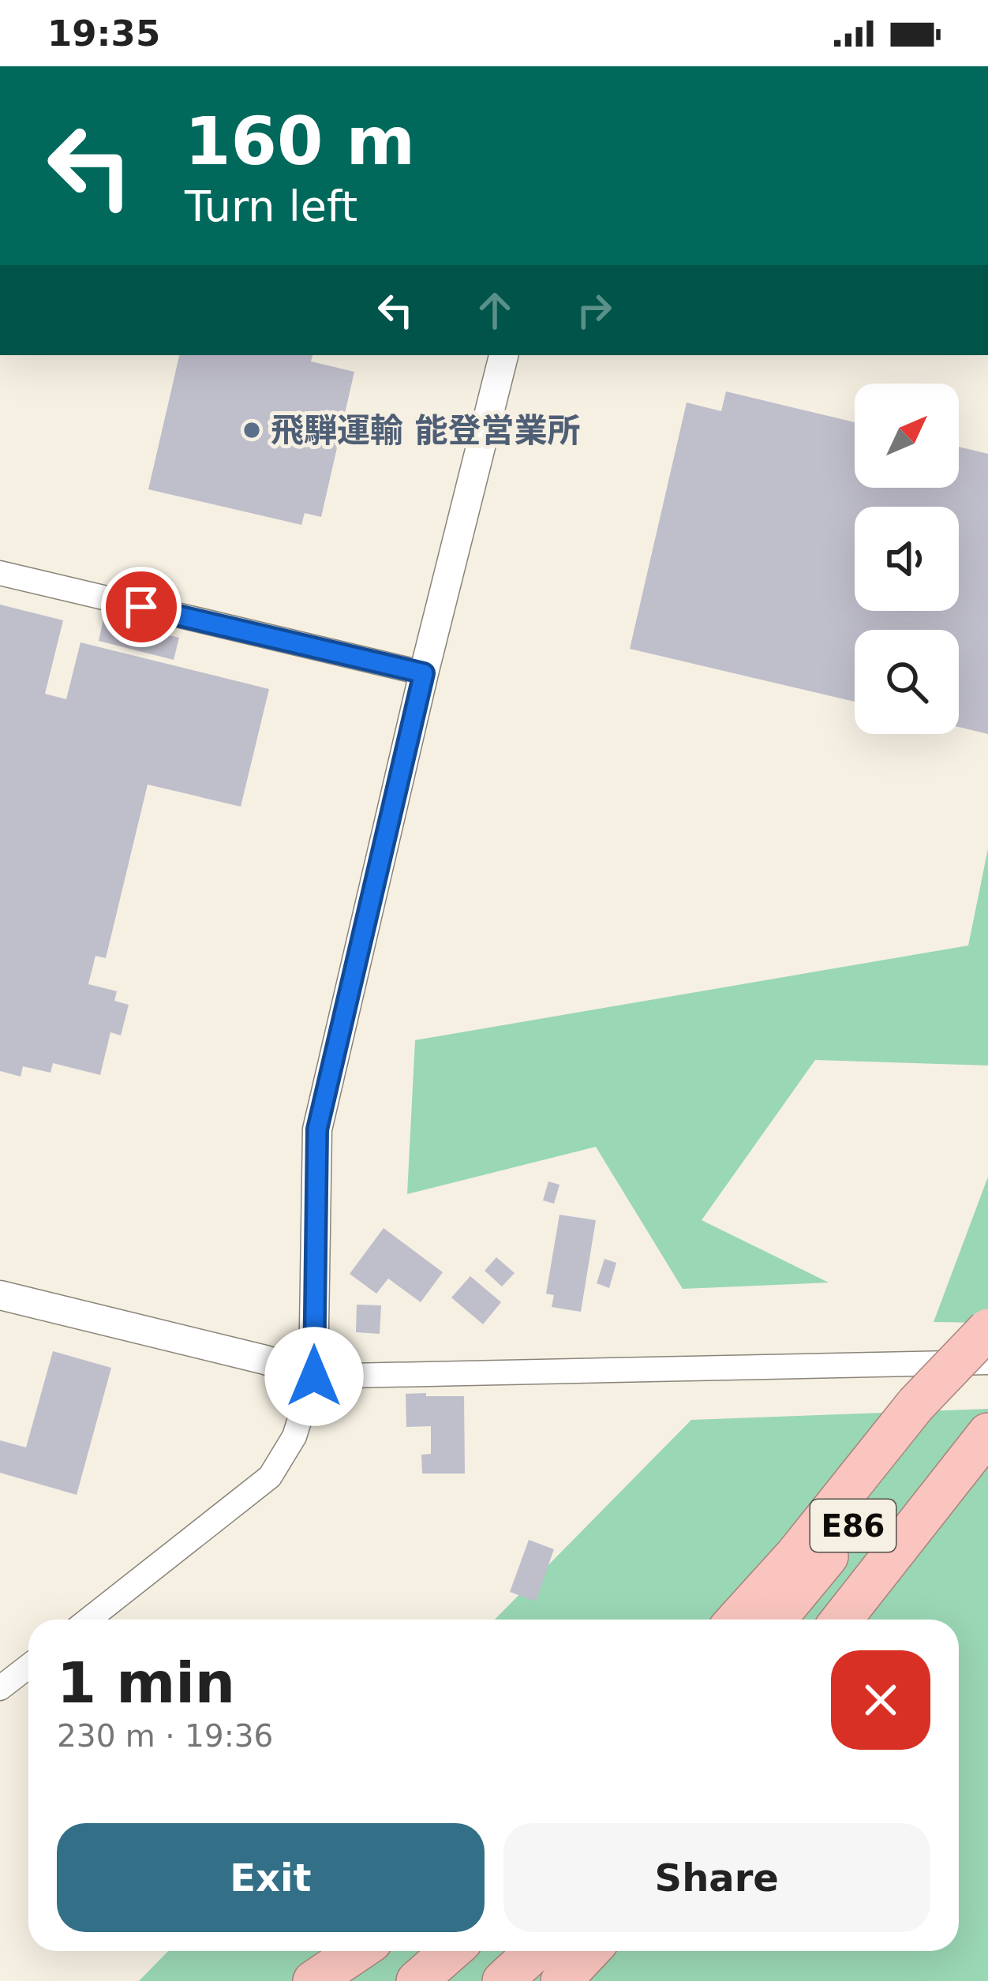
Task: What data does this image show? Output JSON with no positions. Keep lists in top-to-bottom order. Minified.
{"streets":{"highway":["E86"]},"places":["飛騨運輸 能登営業所"],"north":"top right","page":{"status":"19:35","turn":["160 m","Turn left"],"heading":["1 min","230 m · 19:36"],"buttons":["Exit","Share"]}}
